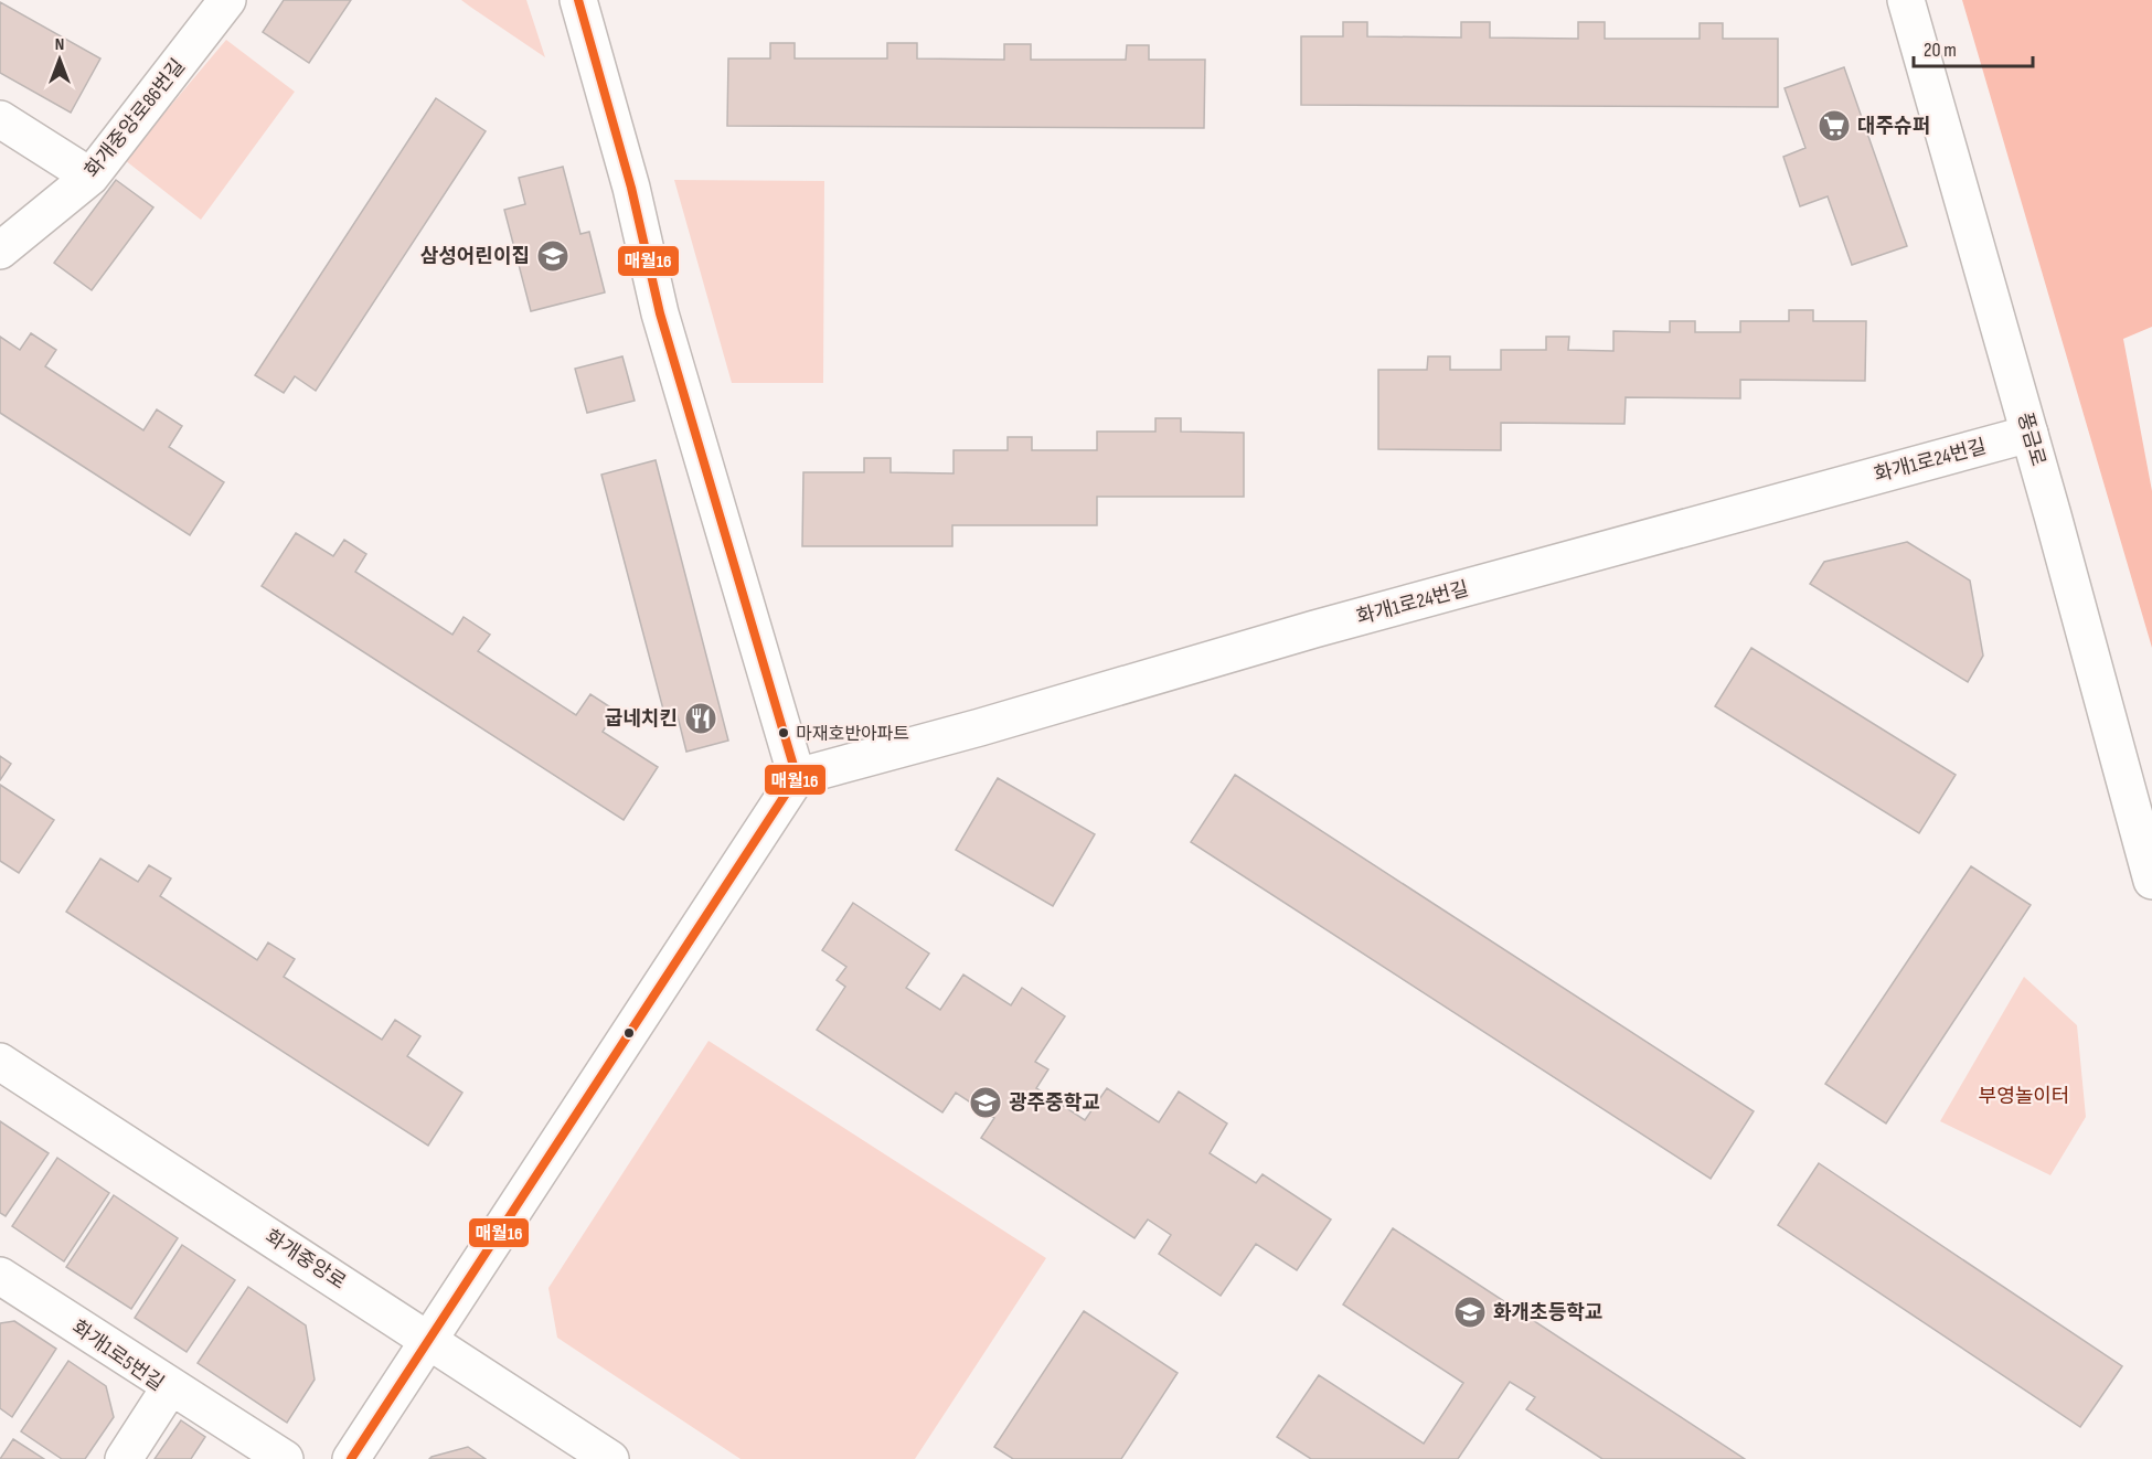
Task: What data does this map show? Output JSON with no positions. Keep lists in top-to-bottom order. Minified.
{"streets":{"street":["화개중앙로86번길","풍금로","화개1로24번길","화개중앙로","화개1로5번길"]},"crossings":[["풍금로","화개1로24번길"]],"parks":["부영놀이터"],"places":{"supermarket":["대주슈퍼"],"school or university":["삼성어린이집","광주중학교","화개초등학교"],"restaurant":["굽네치킨"],"other":["마재호반아파트"]},"lines":["transit line 매월16"],"scale_bar":"20 m","north":"top"}
